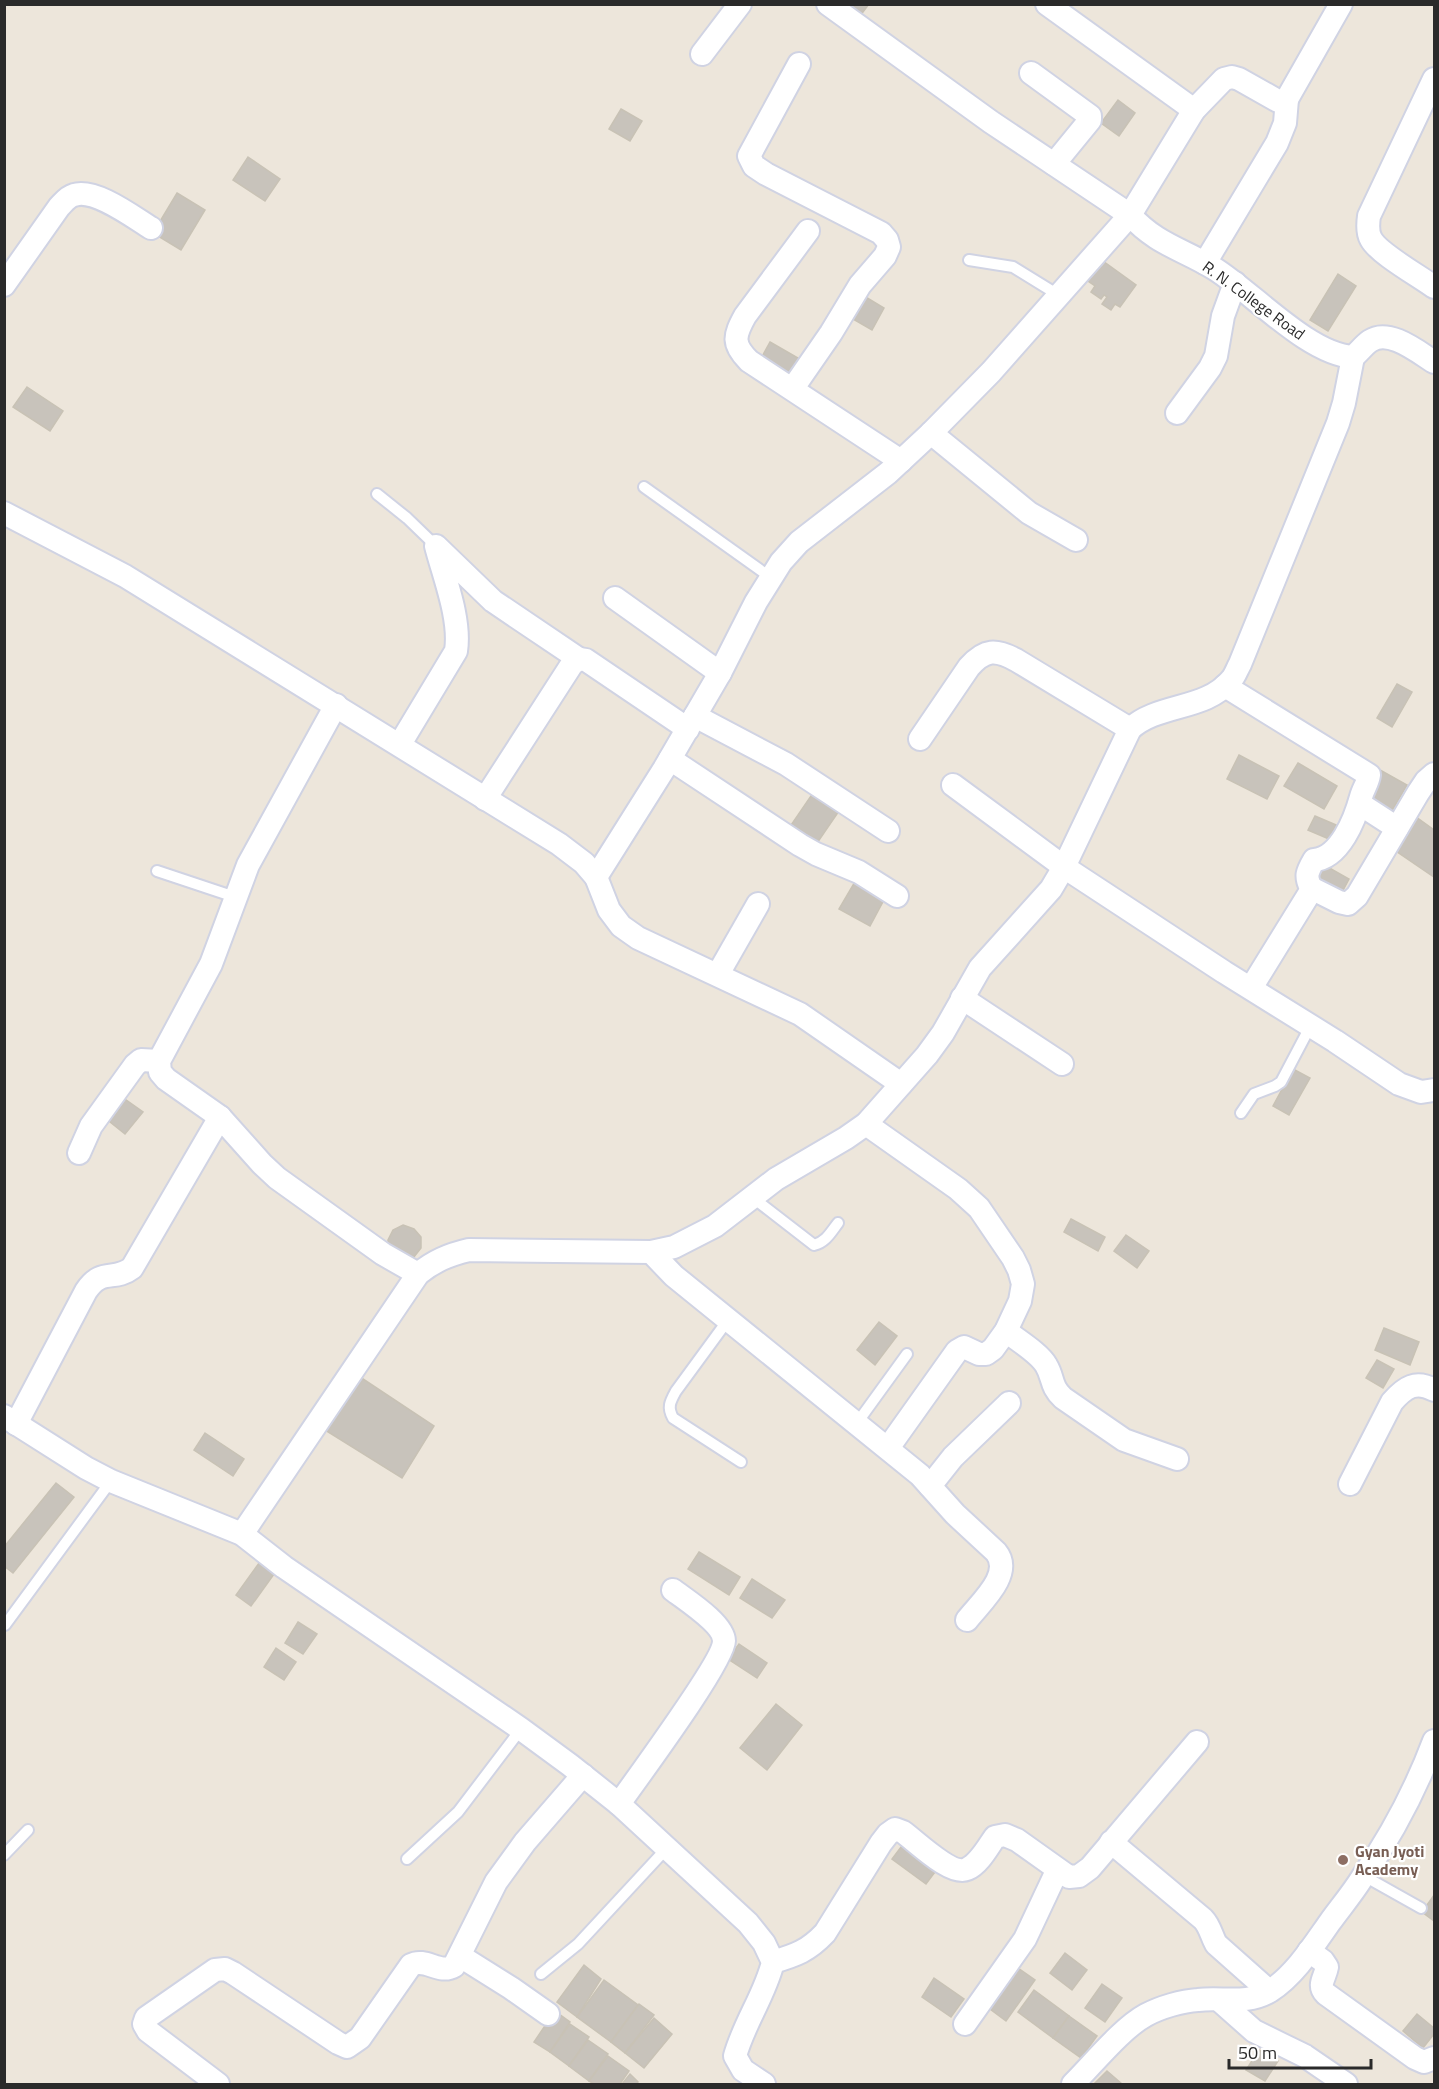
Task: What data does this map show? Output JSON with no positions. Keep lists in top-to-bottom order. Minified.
{"streets":{"street":["R. N. College Road"]},"places":["Gyan Jyoti Academy"],"scale_bar":"50 m"}
